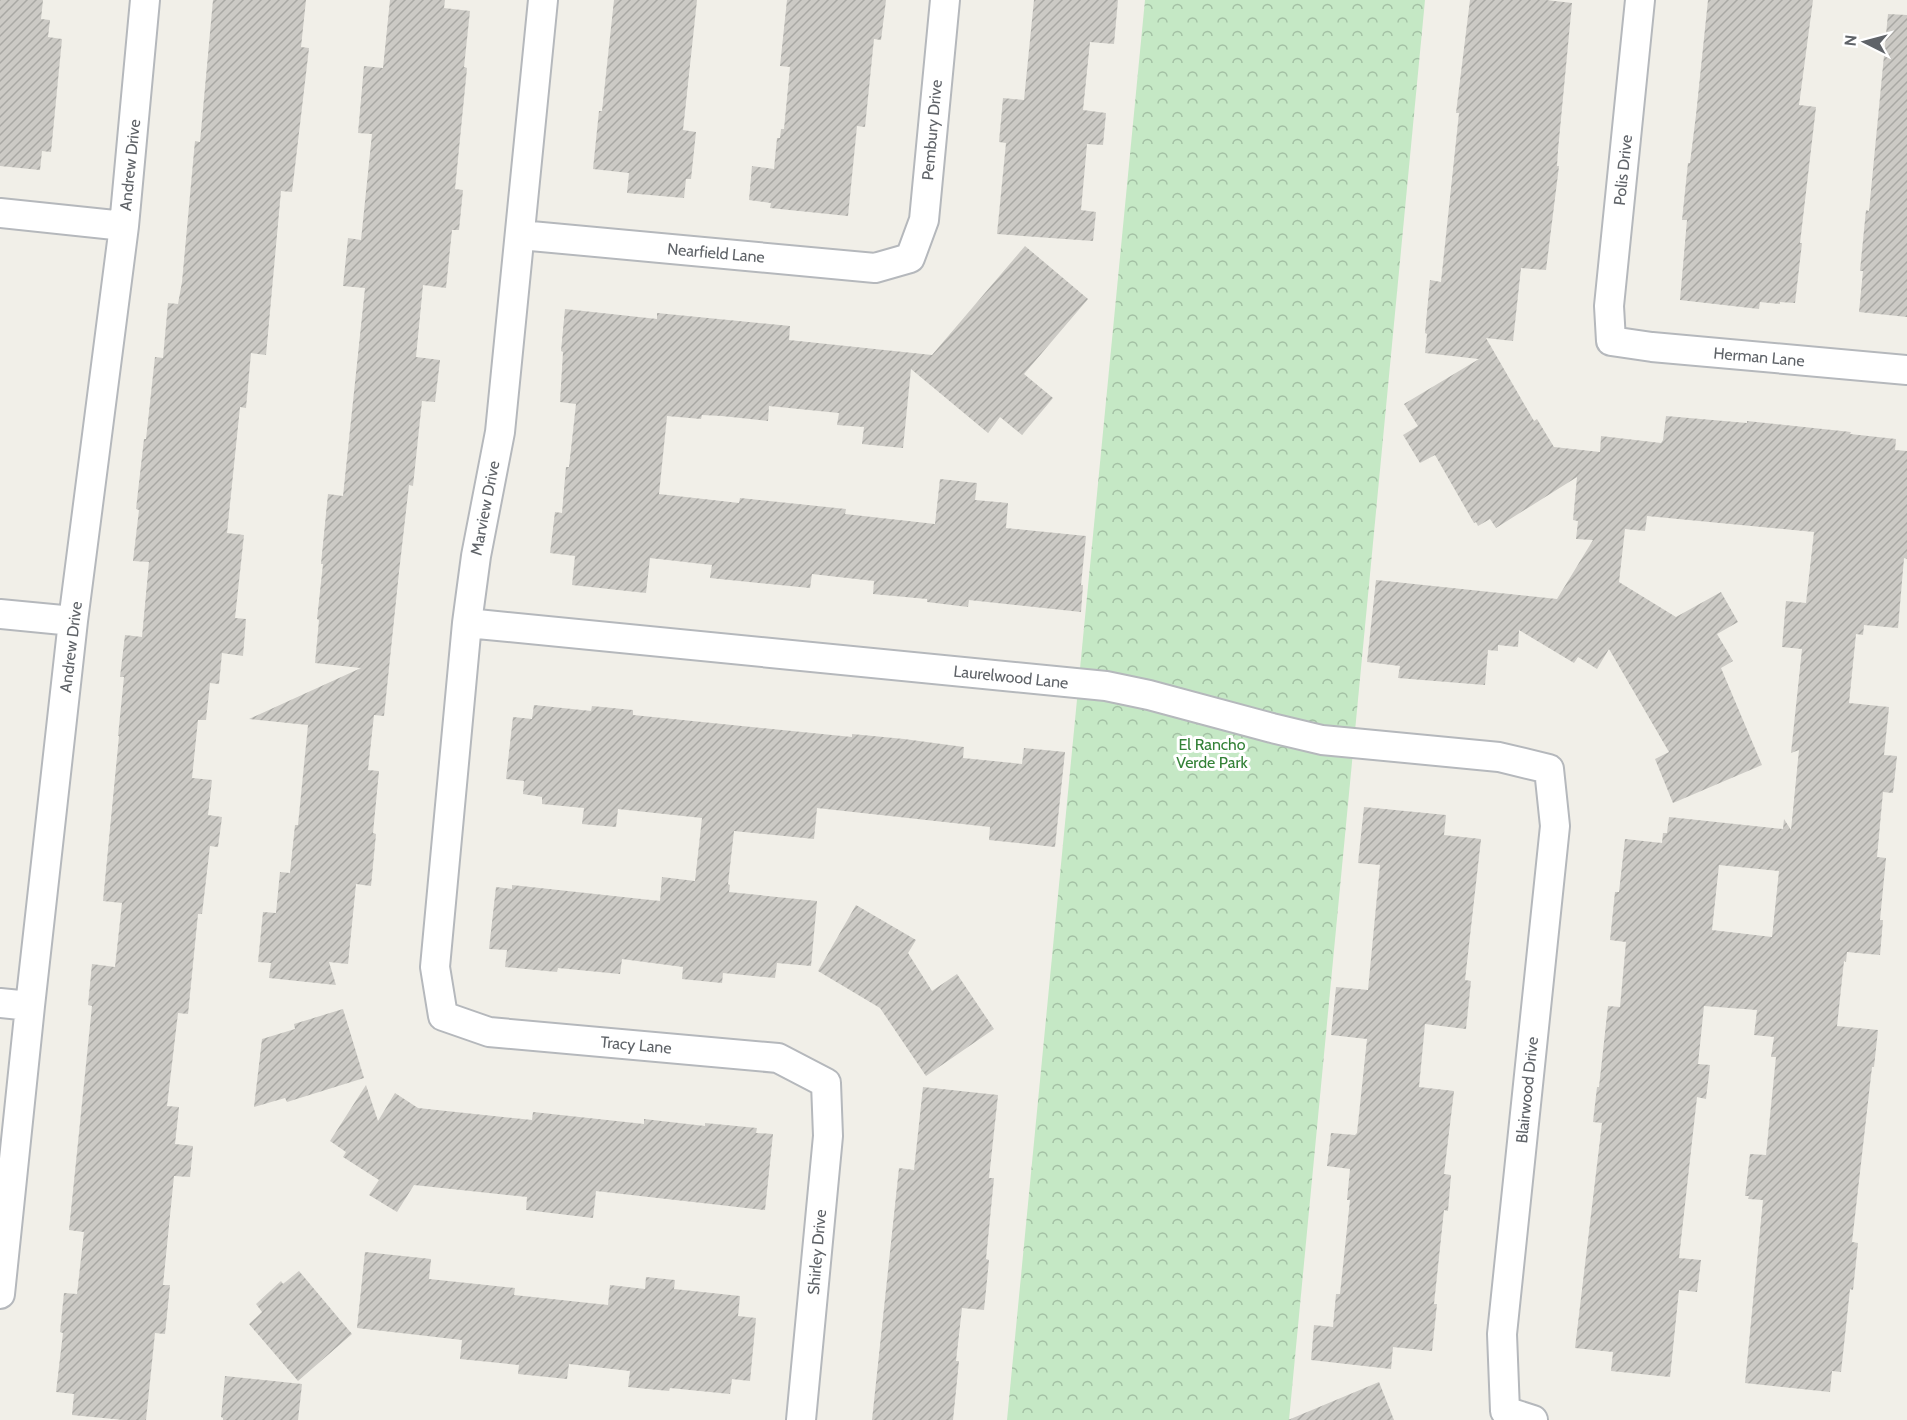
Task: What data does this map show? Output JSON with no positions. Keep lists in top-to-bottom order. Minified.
{"streets":{"street":["Pembury Drive","Andrew Drive","Polis Drive","Nearfield Lane","Herman Lane","Marview Drive","Laurelwood Lane","Tracy Lane","Blairwood Drive","Shirley Drive"]},"crossings":[["Pembury Drive","Nearfield Lane"],["Polis Drive","Herman Lane"],["Nearfield Lane","Marview Drive"],["Marview Drive","Laurelwood Lane"],["Marview Drive","Tracy Lane"],["Laurelwood Lane","Blairwood Drive"],["Tracy Lane","Shirley Drive"]],"parks":["El Rancho Verde Park"],"north":"left"}
